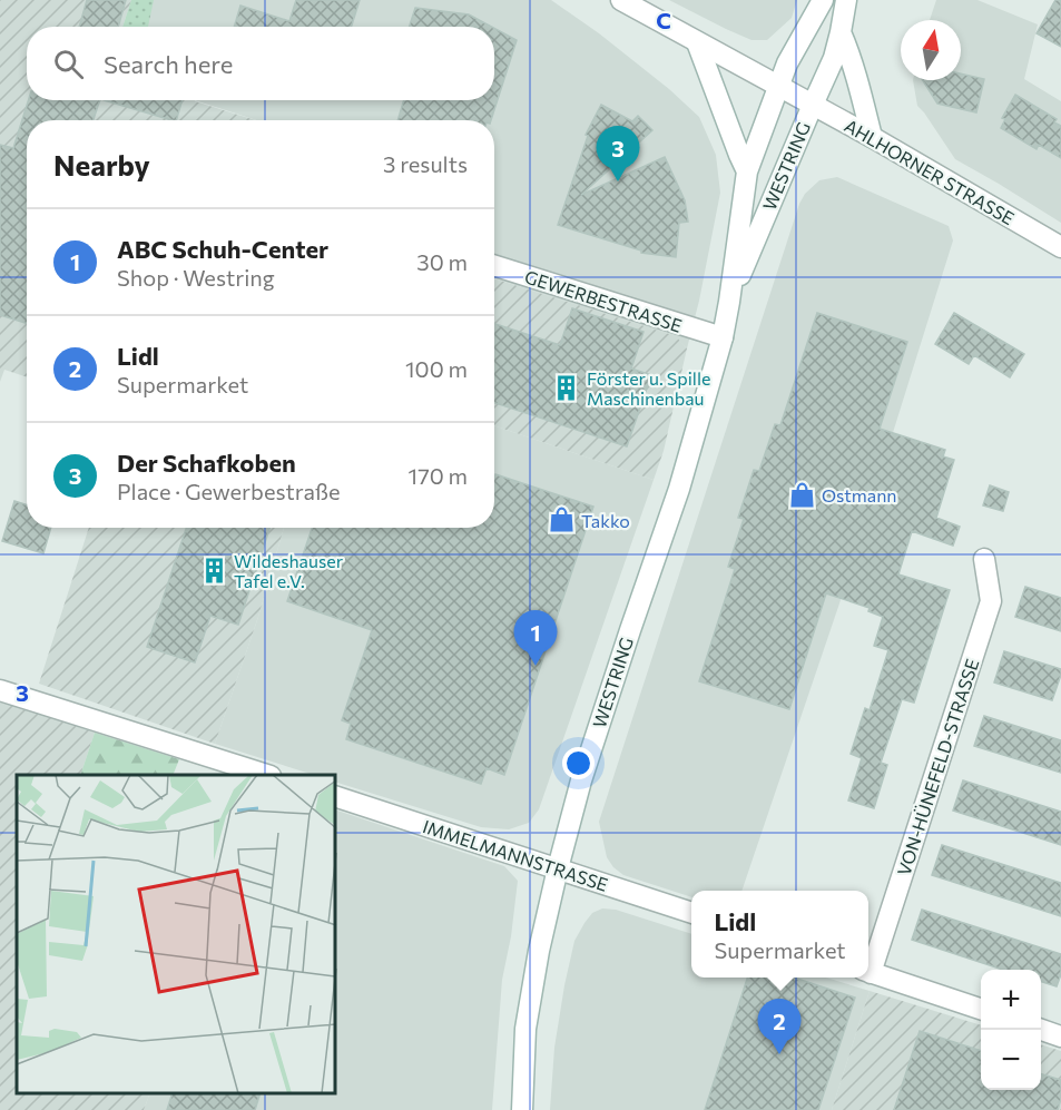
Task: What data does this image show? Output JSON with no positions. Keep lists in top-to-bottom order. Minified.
{"streets":{"street":["WESTRING","AHLHORNER STRASSE","GEWERBESTRASSE","VON-HÜNEFELD-STRASSE","IMMELMANNSTRASSE"]},"crossings":[["WESTRING","AHLHORNER STRASSE"],["WESTRING","GEWERBESTRASSE"],["WESTRING","IMMELMANNSTRASSE"]],"places":{"building":["Förster u. Spille Maschinenbau","Wildeshauser Tafel e.V."],"shop":["Ostmann","Takko"]},"north":"top","page":{"search":"Search here","heading":["Nearby","3 results"],"pins":["3","1","2"],"list":[{"mark":"1","name":"ABC Schuh-Center","note":"Shop · Westring","value":"30 m"},{"mark":"2","name":"Lidl","note":"Supermarket","value":"100 m"},{"mark":"3","name":"Der Schafkoben","note":"Place · Gewerbestraße","value":"170 m"}],"popup":["Lidl","Supermarket"],"map_buttons":["+","−"]},"grid":{"columns":["C"],"rows":["3"]}}
